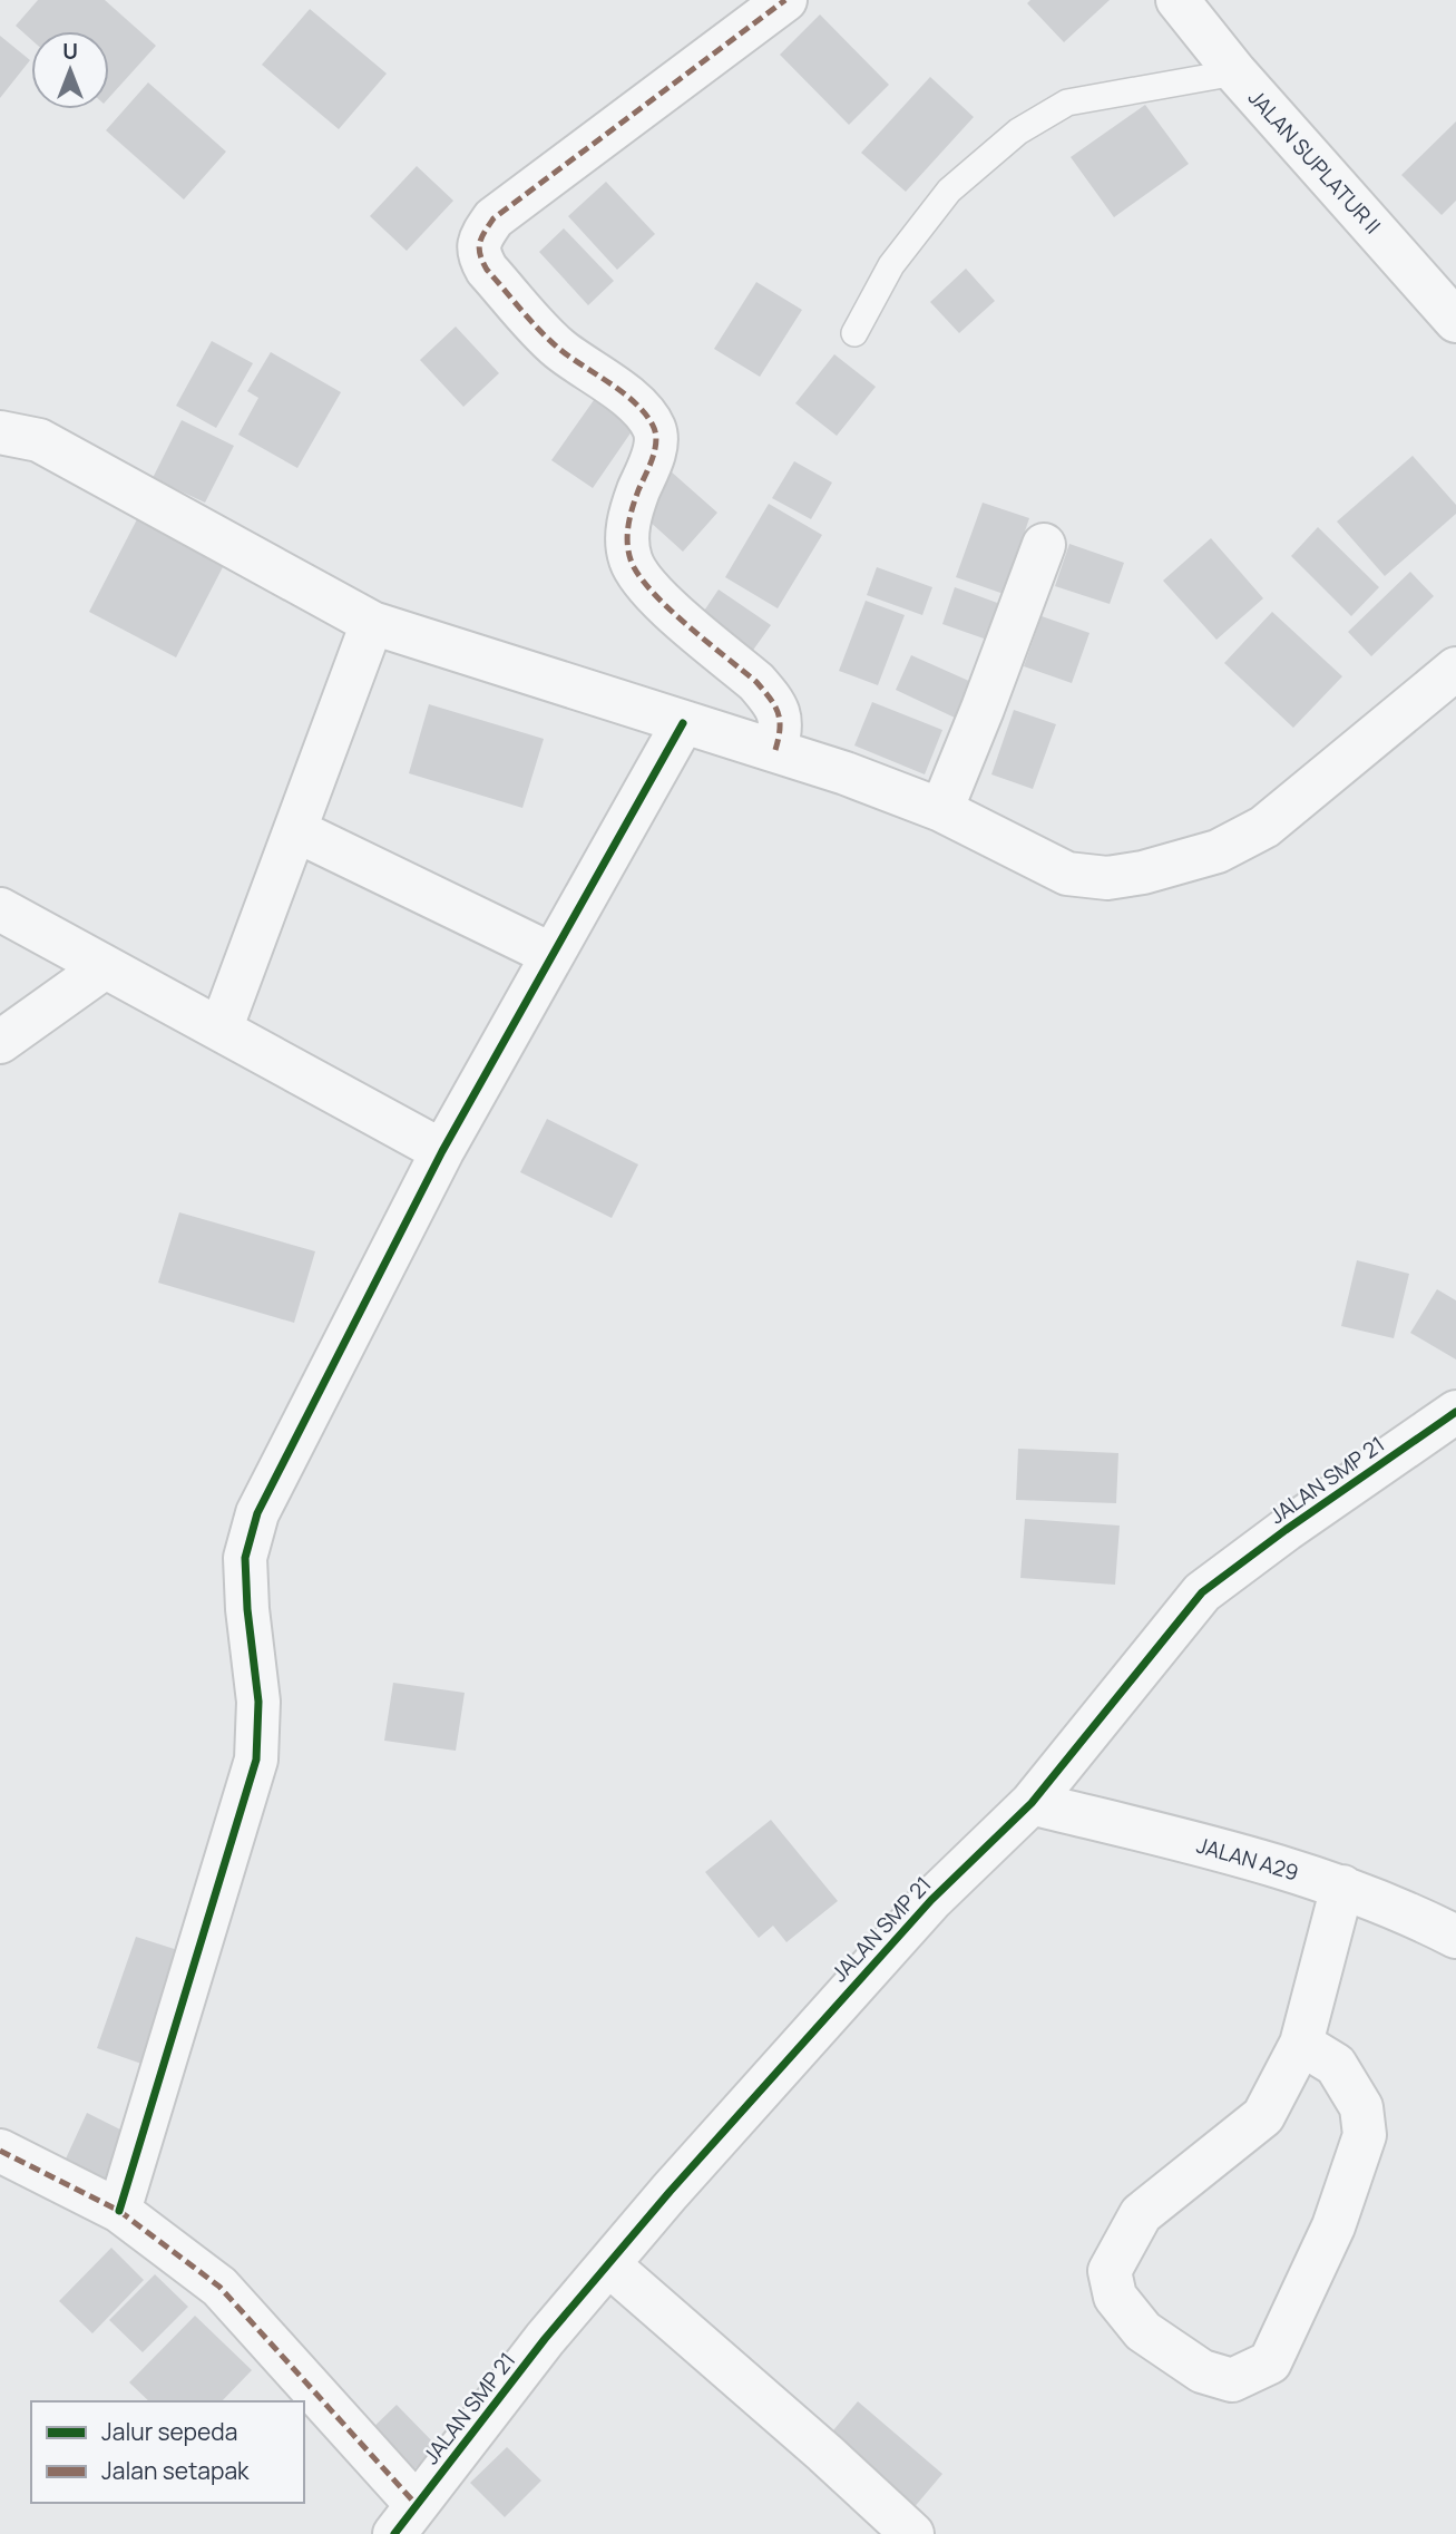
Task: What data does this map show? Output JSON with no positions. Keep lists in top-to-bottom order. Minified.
{"streets":{"street":["JALAN SUPLATUR II","JALAN SMP 21","JALAN A29"]},"crossings":[["JALAN SMP 21","JALAN A29"]],"legend":["Jalur sepeda","Jalan setapak"],"north":"top"}
